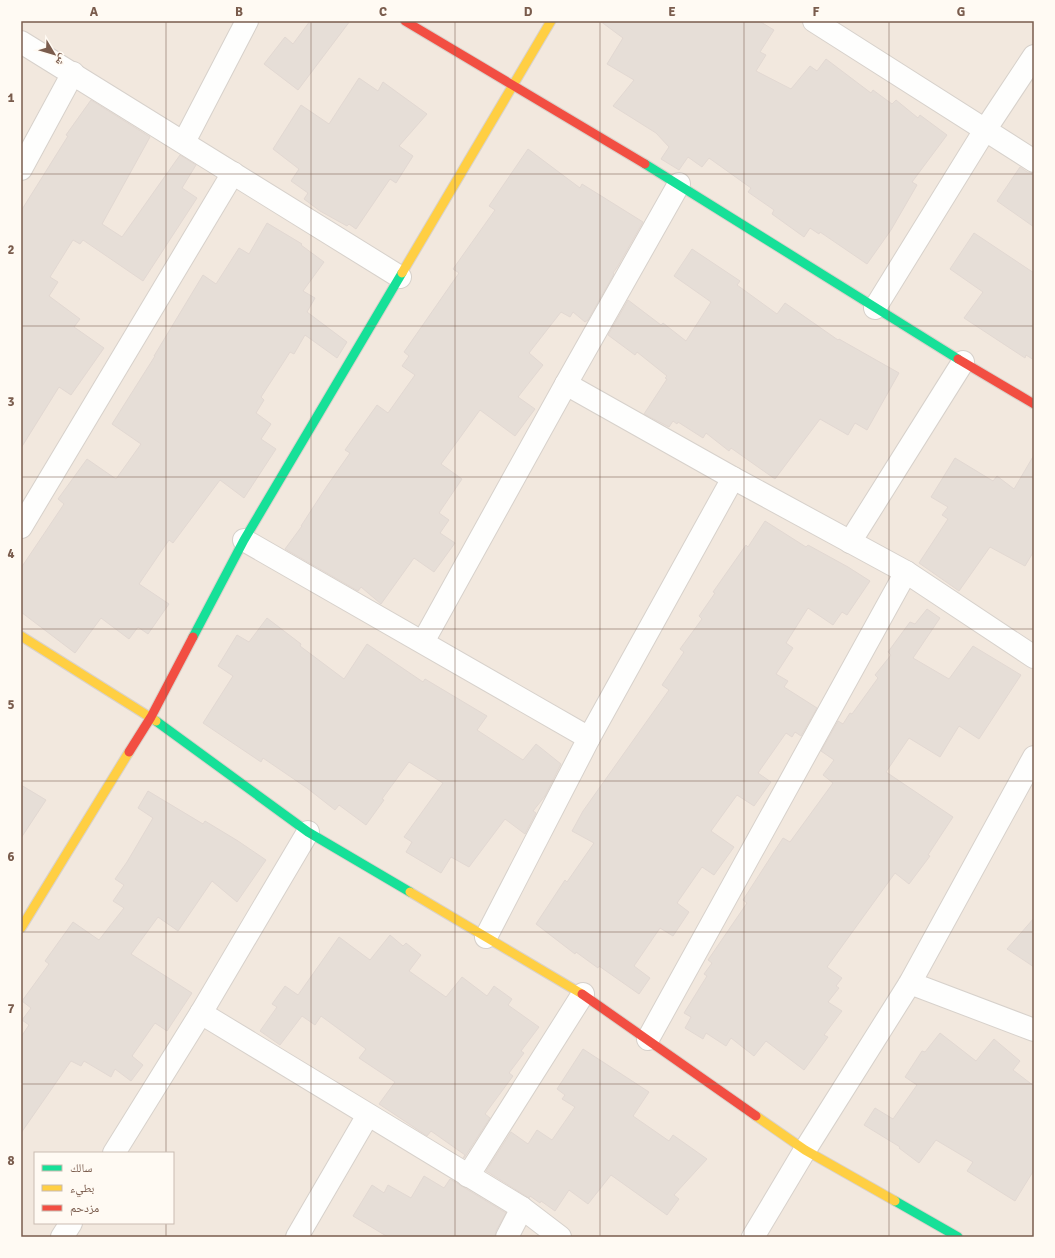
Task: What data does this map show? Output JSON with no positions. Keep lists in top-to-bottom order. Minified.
{"legend":["سالك","بطيء","مزدحم"],"north":"bottom right","grid":{"columns":["A","B","C","D","E","F","G"],"rows":["1","2","3","4","5","6","7","8"]}}
